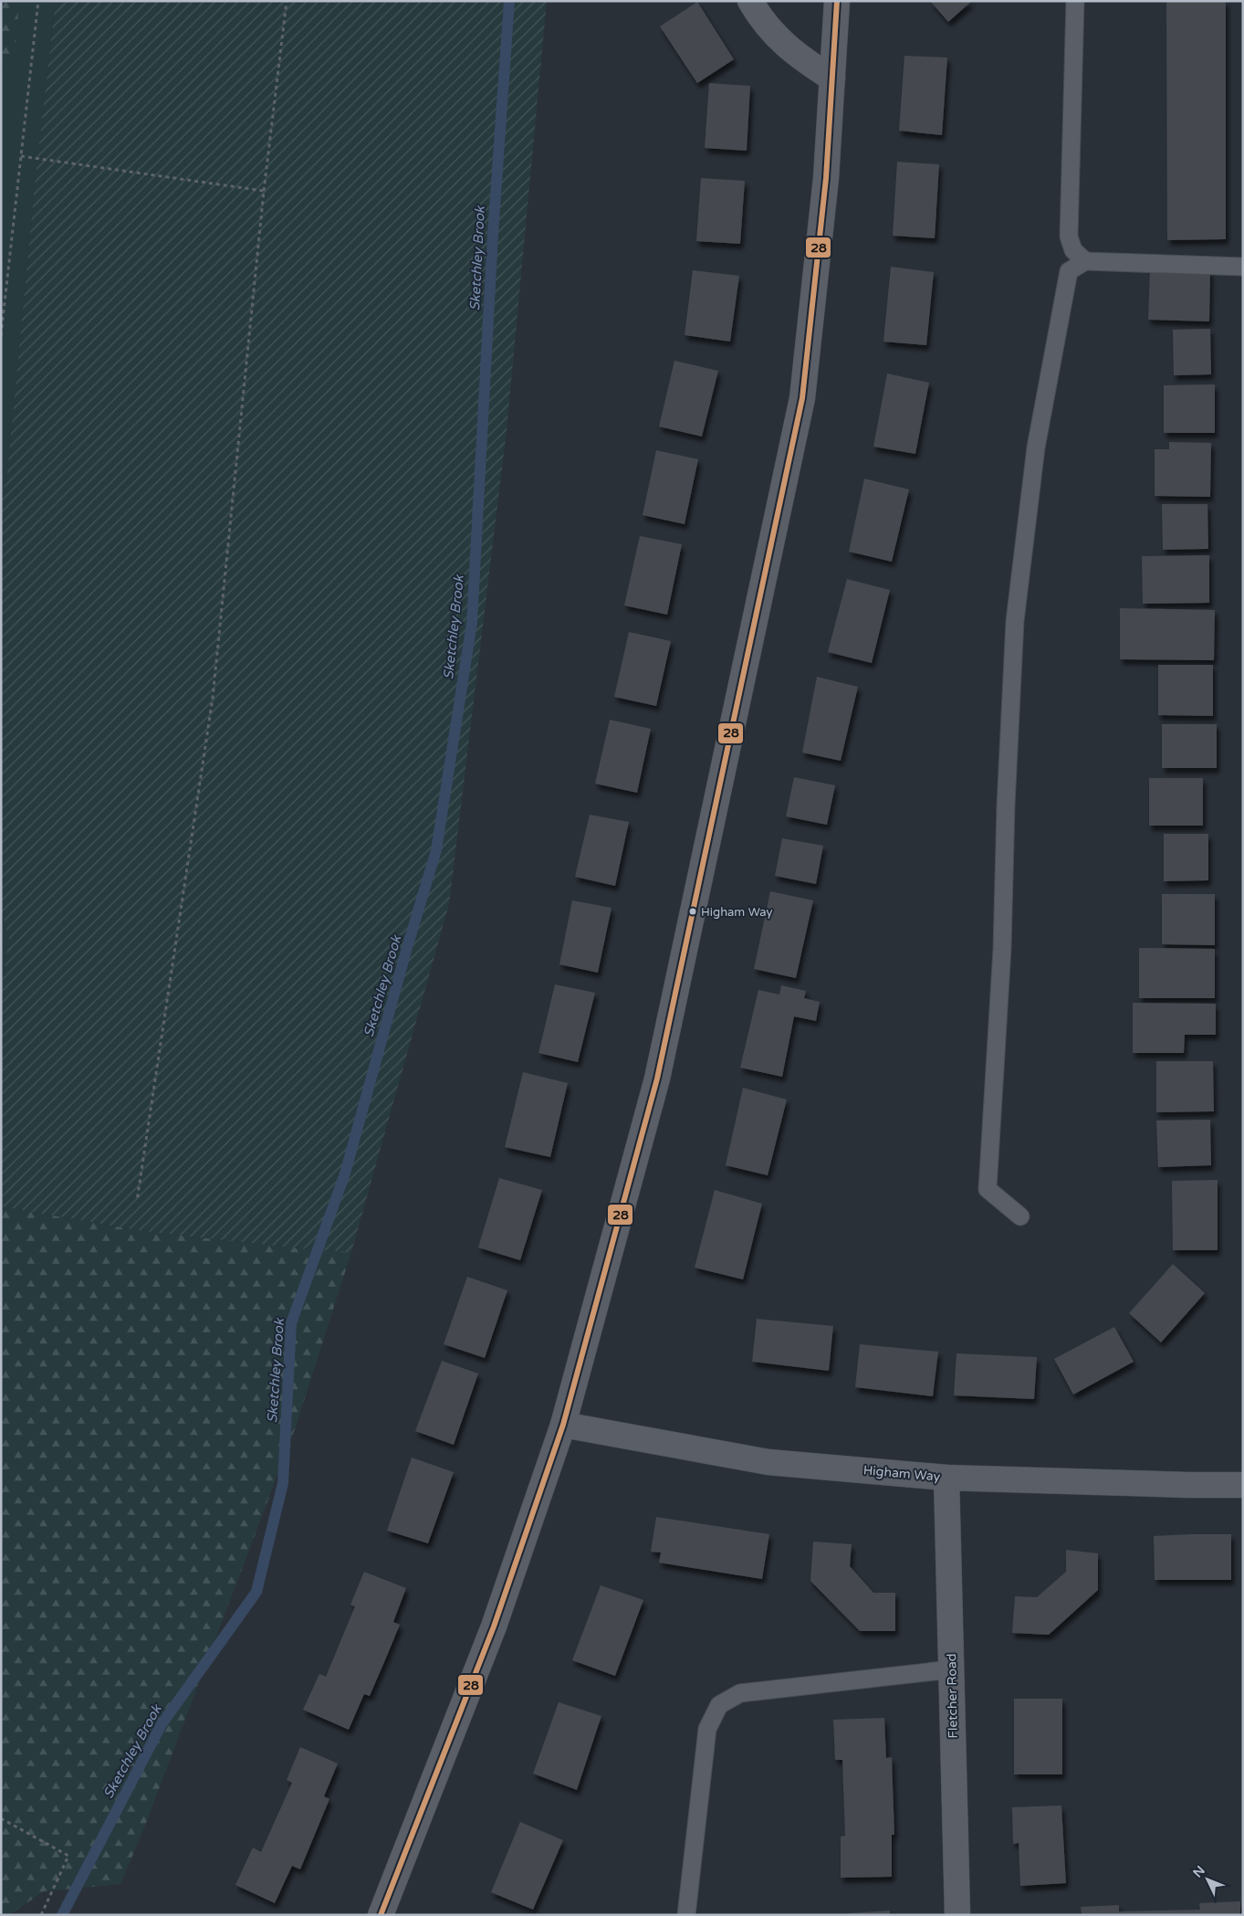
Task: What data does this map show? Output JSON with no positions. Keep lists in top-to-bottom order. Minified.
{"streets":{"street":["Higham Way","Fletcher Road"]},"crossings":[["Higham Way","Fletcher Road"]],"water":["Sketchley Brook"],"places":["Higham Way"],"lines":["transit line 28"],"north":"top left"}
